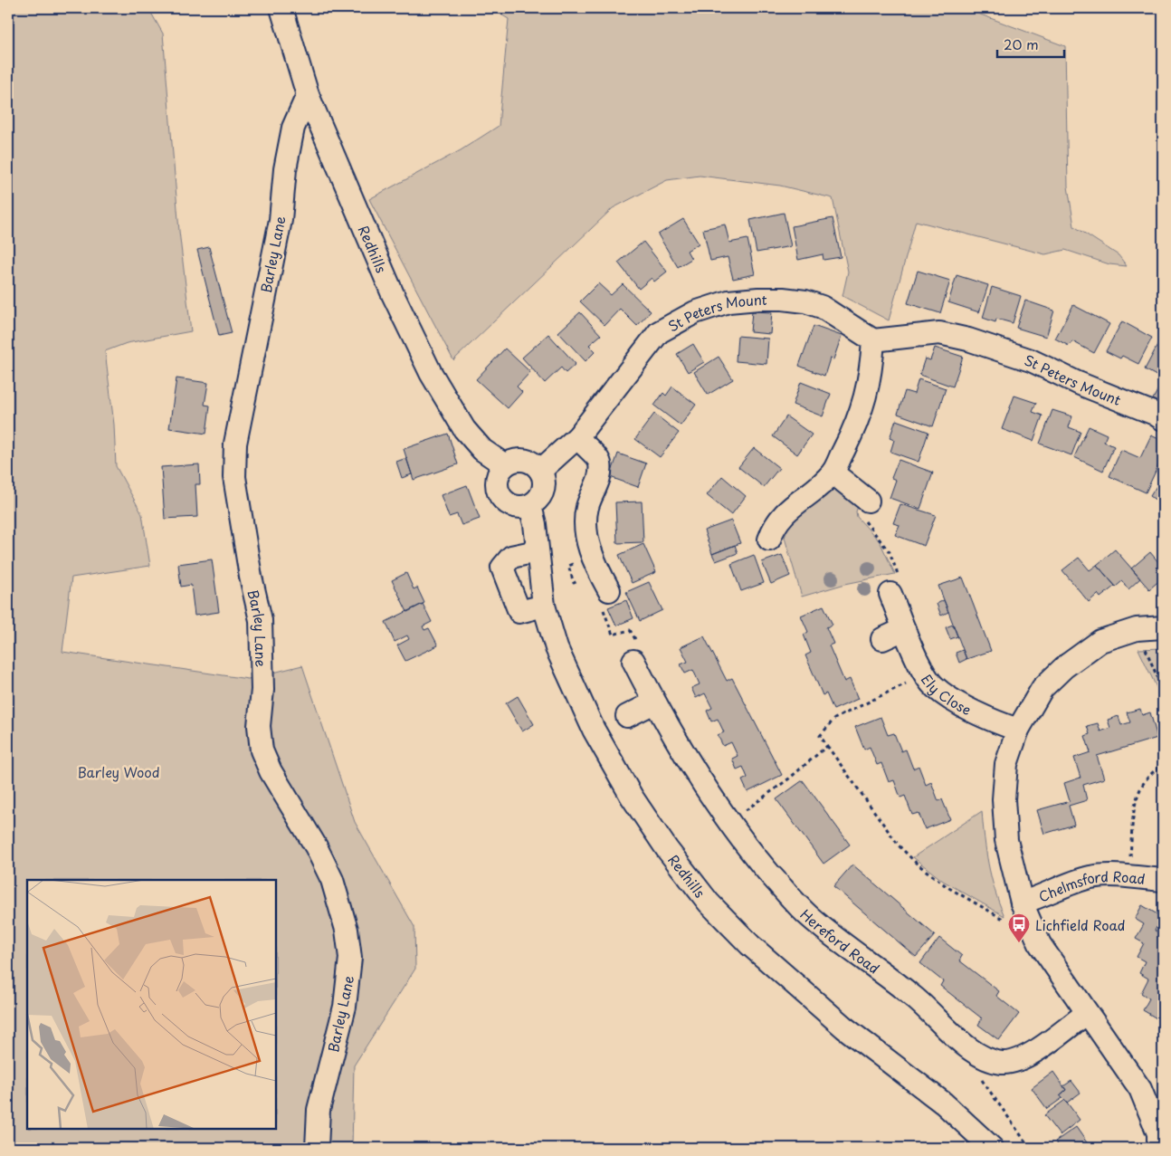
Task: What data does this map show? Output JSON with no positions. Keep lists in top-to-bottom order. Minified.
{"streets":{"street":["Redhills","Barley Lane","St Peters Mount","Ely Close","Chelmsford Road","Hereford Road"]},"crossings":[["Redhills","Barley Lane"],["Redhills","St Peters Mount"]],"parks":["Barley Wood"],"places":{"bus stop":["Lichfield Road"]},"scale_bar":"20 m"}
